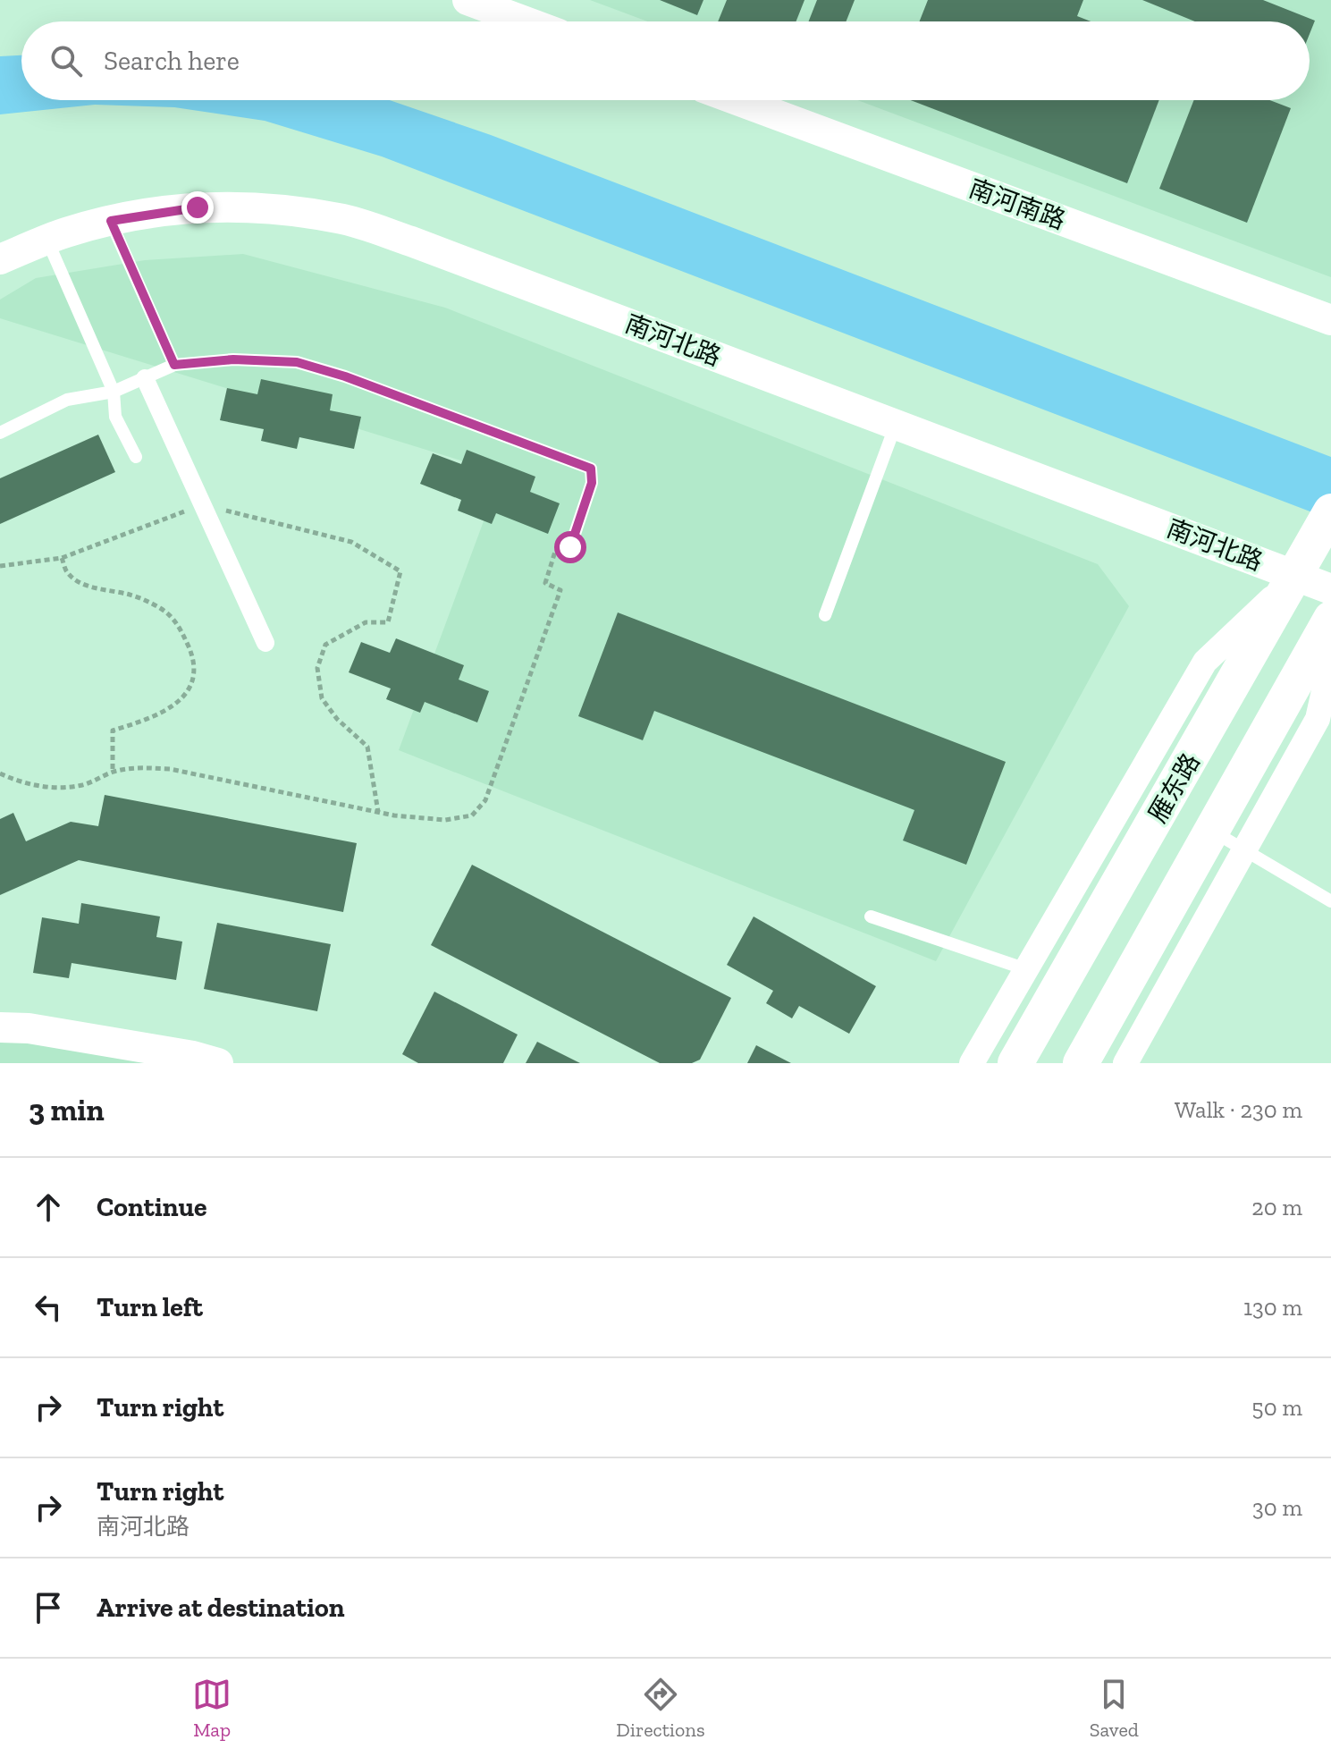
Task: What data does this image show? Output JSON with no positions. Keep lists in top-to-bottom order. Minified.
{"streets":{"main road":["雁东路"],"street":["南河南路","南河北路"]},"crossings":[["南河北路","雁东路"]],"page":{"search":"Search here","heading":["3 min","Walk · 230 m"],"list":[["Continue","20 m"],["Turn left","130 m"],["Turn right","50 m"],["Turn right","南河北路","30 m"],"Arrive at destination"],"nav":["Map","Directions","Saved"]}}
